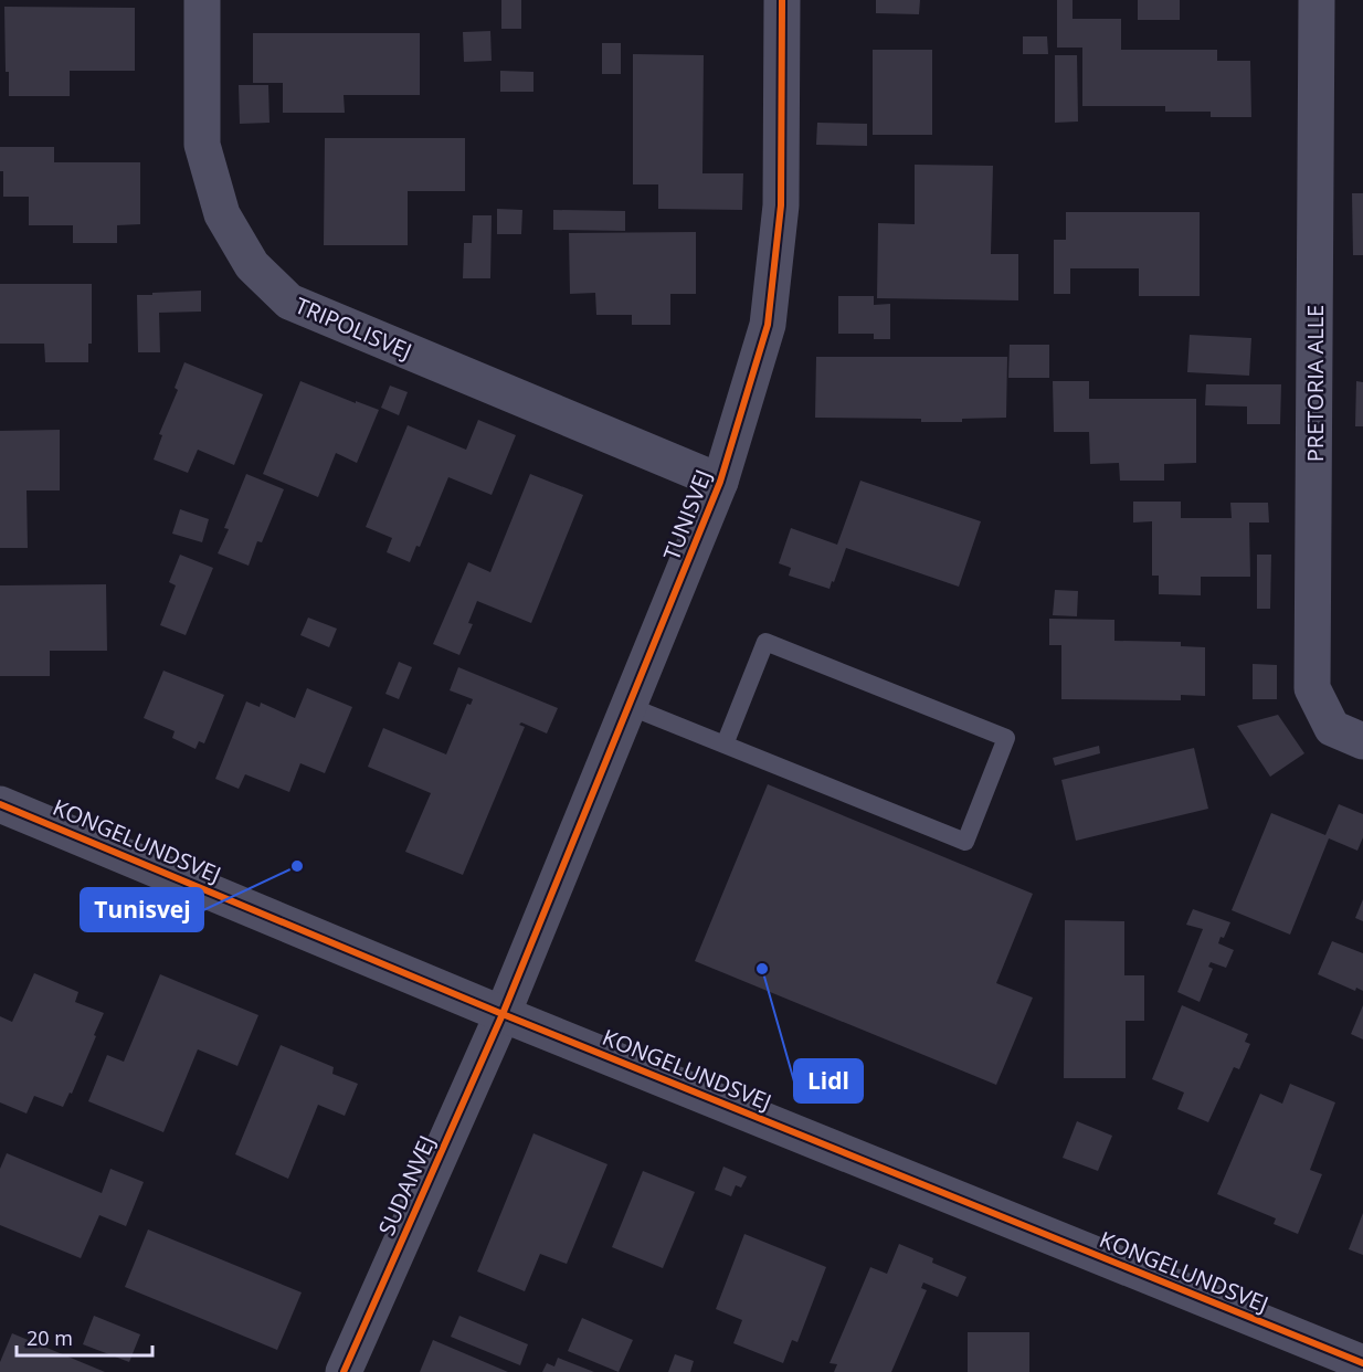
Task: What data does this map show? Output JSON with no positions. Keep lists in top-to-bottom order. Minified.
{"streets":{"street":["TRIPOLISVEJ","PRETORIA ALLE","TUNISVEJ","KONGELUNDSVEJ","SUDANVEJ"]},"crossings":[["TRIPOLISVEJ","TUNISVEJ"],["TUNISVEJ","KONGELUNDSVEJ"],["TUNISVEJ","SUDANVEJ"],["KONGELUNDSVEJ","SUDANVEJ"]],"places":["Tunisvej","Lidl"],"scale_bar":"20 m"}
